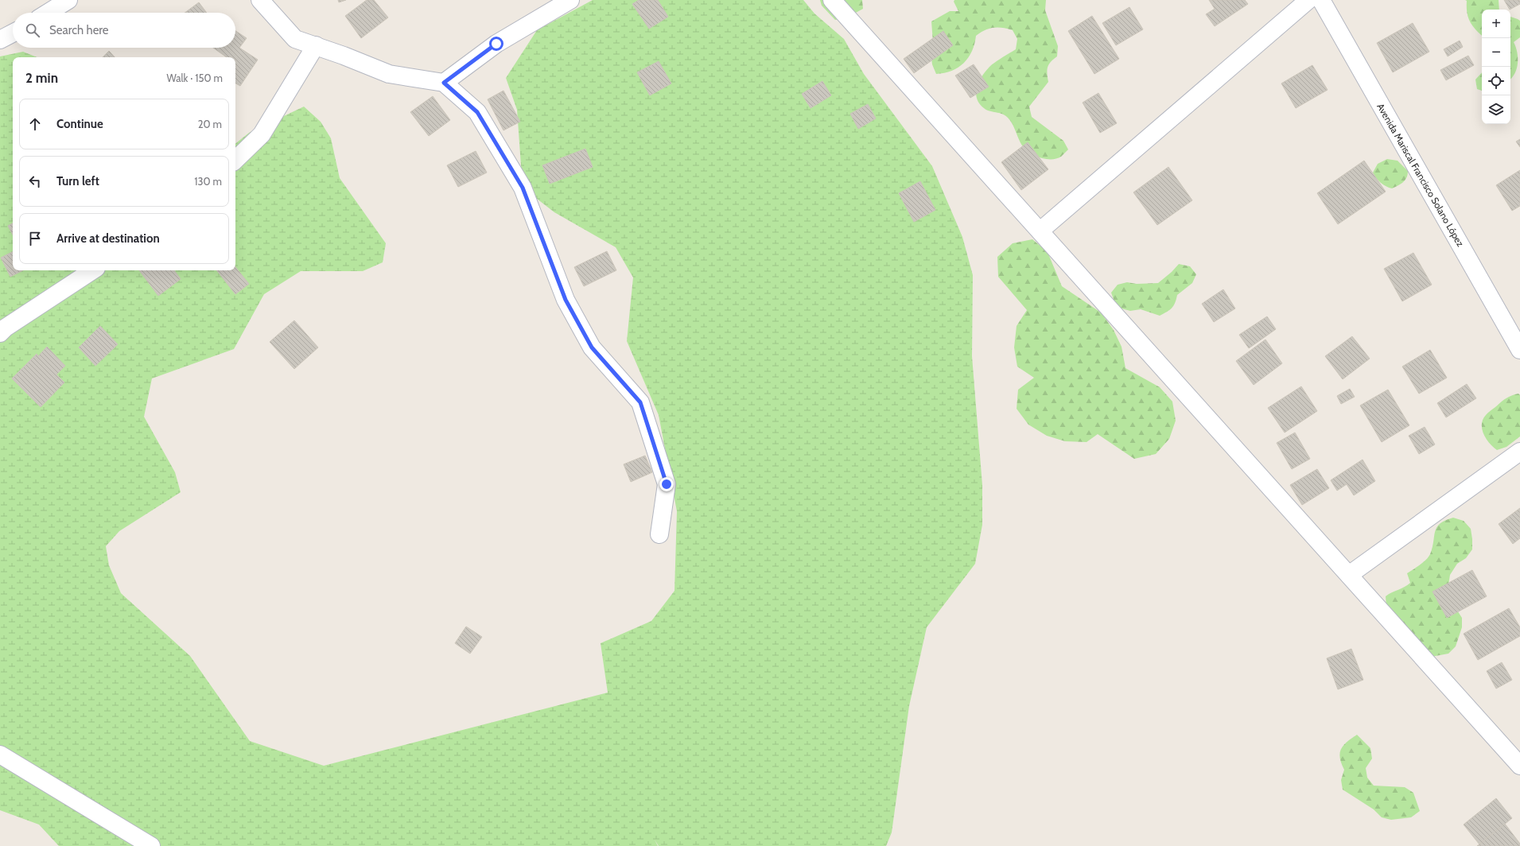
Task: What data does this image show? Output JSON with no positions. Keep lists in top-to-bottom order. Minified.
{"streets":{"street":["Avenida Mariscal Francisco Solano López"]},"page":{"map_buttons":["+","−"],"search":"Search here","heading":["2 min","Walk · 150 m"],"list":[["Continue","20 m"],["Turn left","130 m"],"Arrive at destination"]}}
